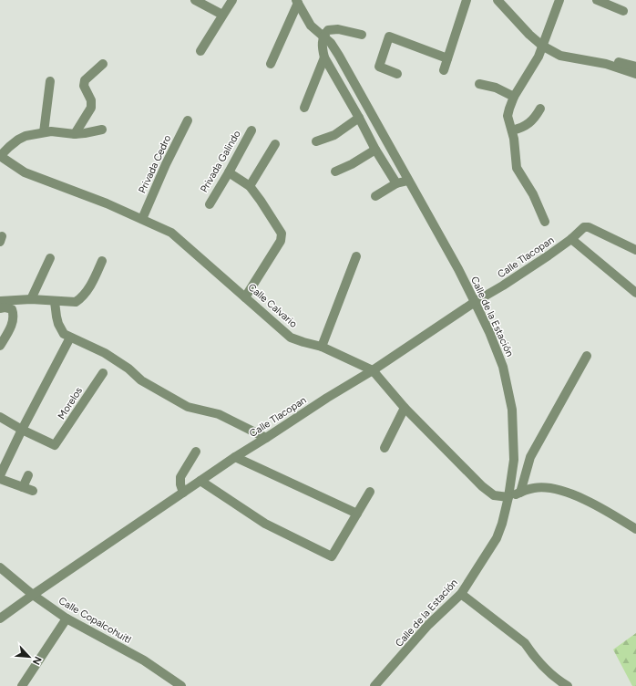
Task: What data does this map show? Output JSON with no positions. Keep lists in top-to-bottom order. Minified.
{"streets":{"street":["Privada Galindo","Privada Cedro","Calle Tlacopan","Calle Calvario","Calle de la Estación","Morelos","Calle Copalcohuitl"]},"crossings":[["Privada Cedro","Calle Calvario"],["Calle Tlacopan","Calle Calvario"],["Calle Tlacopan","Calle de la Estación"],["Calle Tlacopan","Calle Copalcohuitl"],["Calle Calvario","Calle de la Estación"]],"north":"bottom right"}
